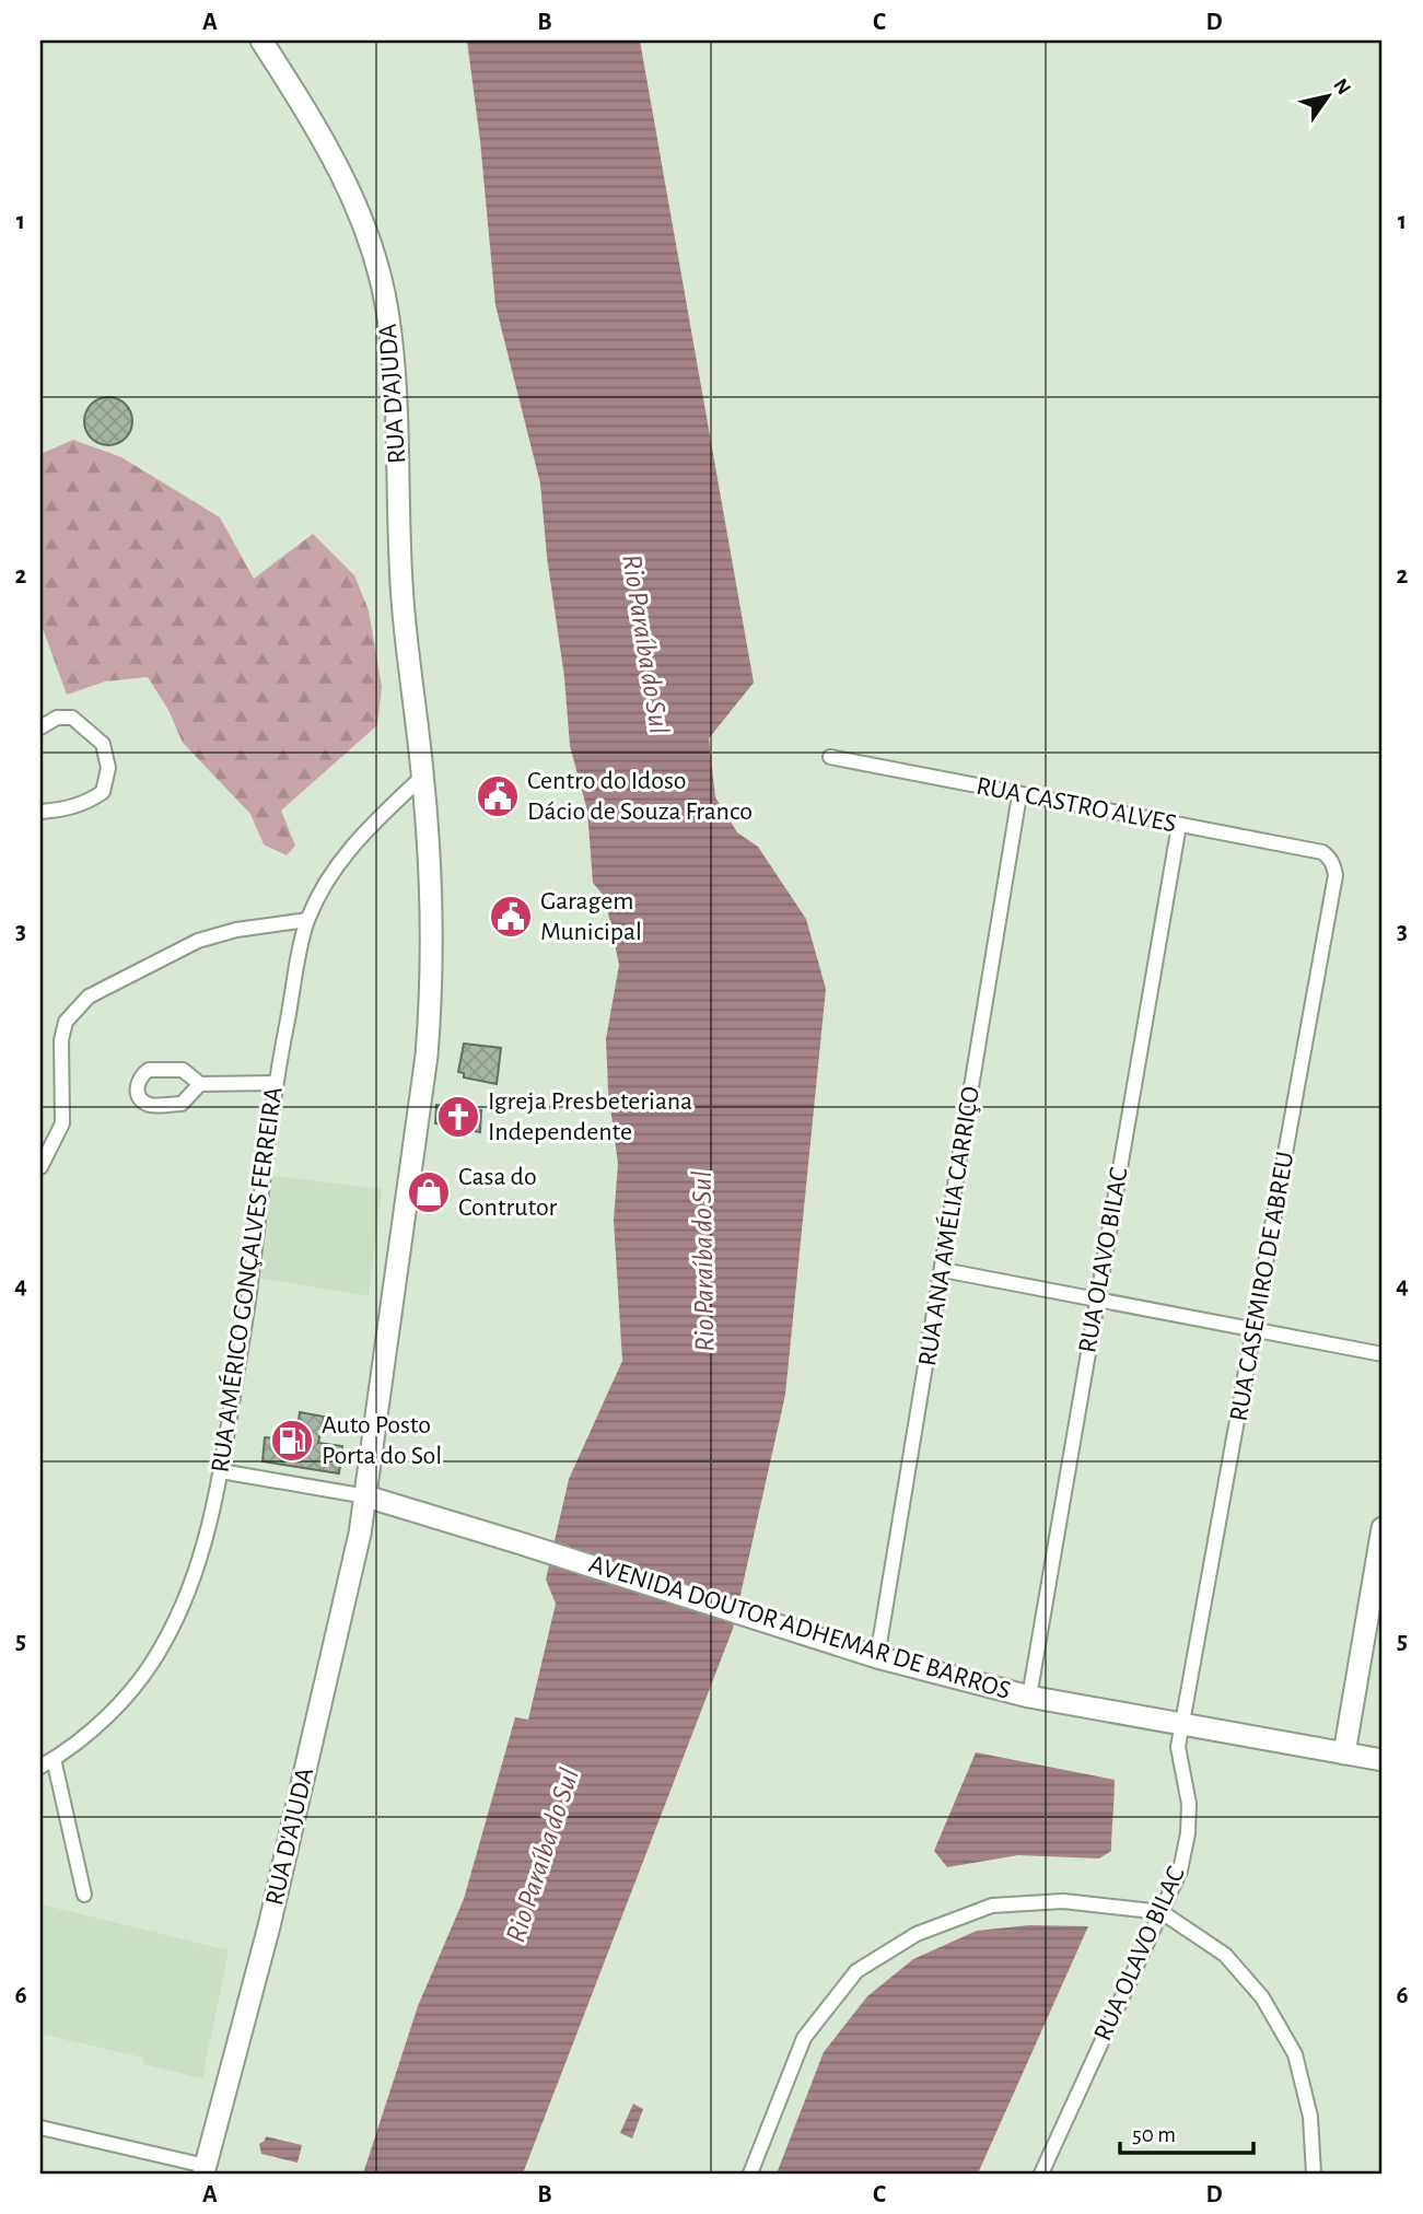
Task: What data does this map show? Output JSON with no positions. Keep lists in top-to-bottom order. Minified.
{"streets":{"main road":["RUA D'AJUDA","AVENIDA DOUTOR ADHEMAR DE BARROS"],"street":["RUA CASTRO ALVES","RUA ANA AMÉLIA CARRIÇO","RUA OLAVO BILAC","RUA AMÉRICO GONÇALVES FERREIRA","RUA CASEMIRO DE ABREU"]},"crossings":[["RUA D'AJUDA","RUA AMÉRICO GONÇALVES FERREIRA"],["RUA D'AJUDA","AVENIDA DOUTOR ADHEMAR DE BARROS"],["RUA CASTRO ALVES","RUA ANA AMÉLIA CARRIÇO"],["RUA CASTRO ALVES","RUA OLAVO BILAC"],["RUA CASTRO ALVES","RUA CASEMIRO DE ABREU"],["RUA ANA AMÉLIA CARRIÇO","AVENIDA DOUTOR ADHEMAR DE BARROS"],["RUA OLAVO BILAC","RUA CASEMIRO DE ABREU"],["RUA OLAVO BILAC","AVENIDA DOUTOR ADHEMAR DE BARROS"],["RUA AMÉRICO GONÇALVES FERREIRA","AVENIDA DOUTOR ADHEMAR DE BARROS"],["RUA CASEMIRO DE ABREU","AVENIDA DOUTOR ADHEMAR DE BARROS"]],"water":["Rio Paraíba do Sul"],"places":{"public building":["Centro do Idoso Dácio de Souza Franco","Garagem Municipal"],"church":["Igreja Presbeteriana Independente"],"shop":["Casa do Contrutor"],"fuel station":["Auto Posto Porta do Sol"]},"scale_bar":"50 m","north":"top right","grid":{"columns":["A","B","C","D"],"rows":["1","2","3","4","5","6"]}}
